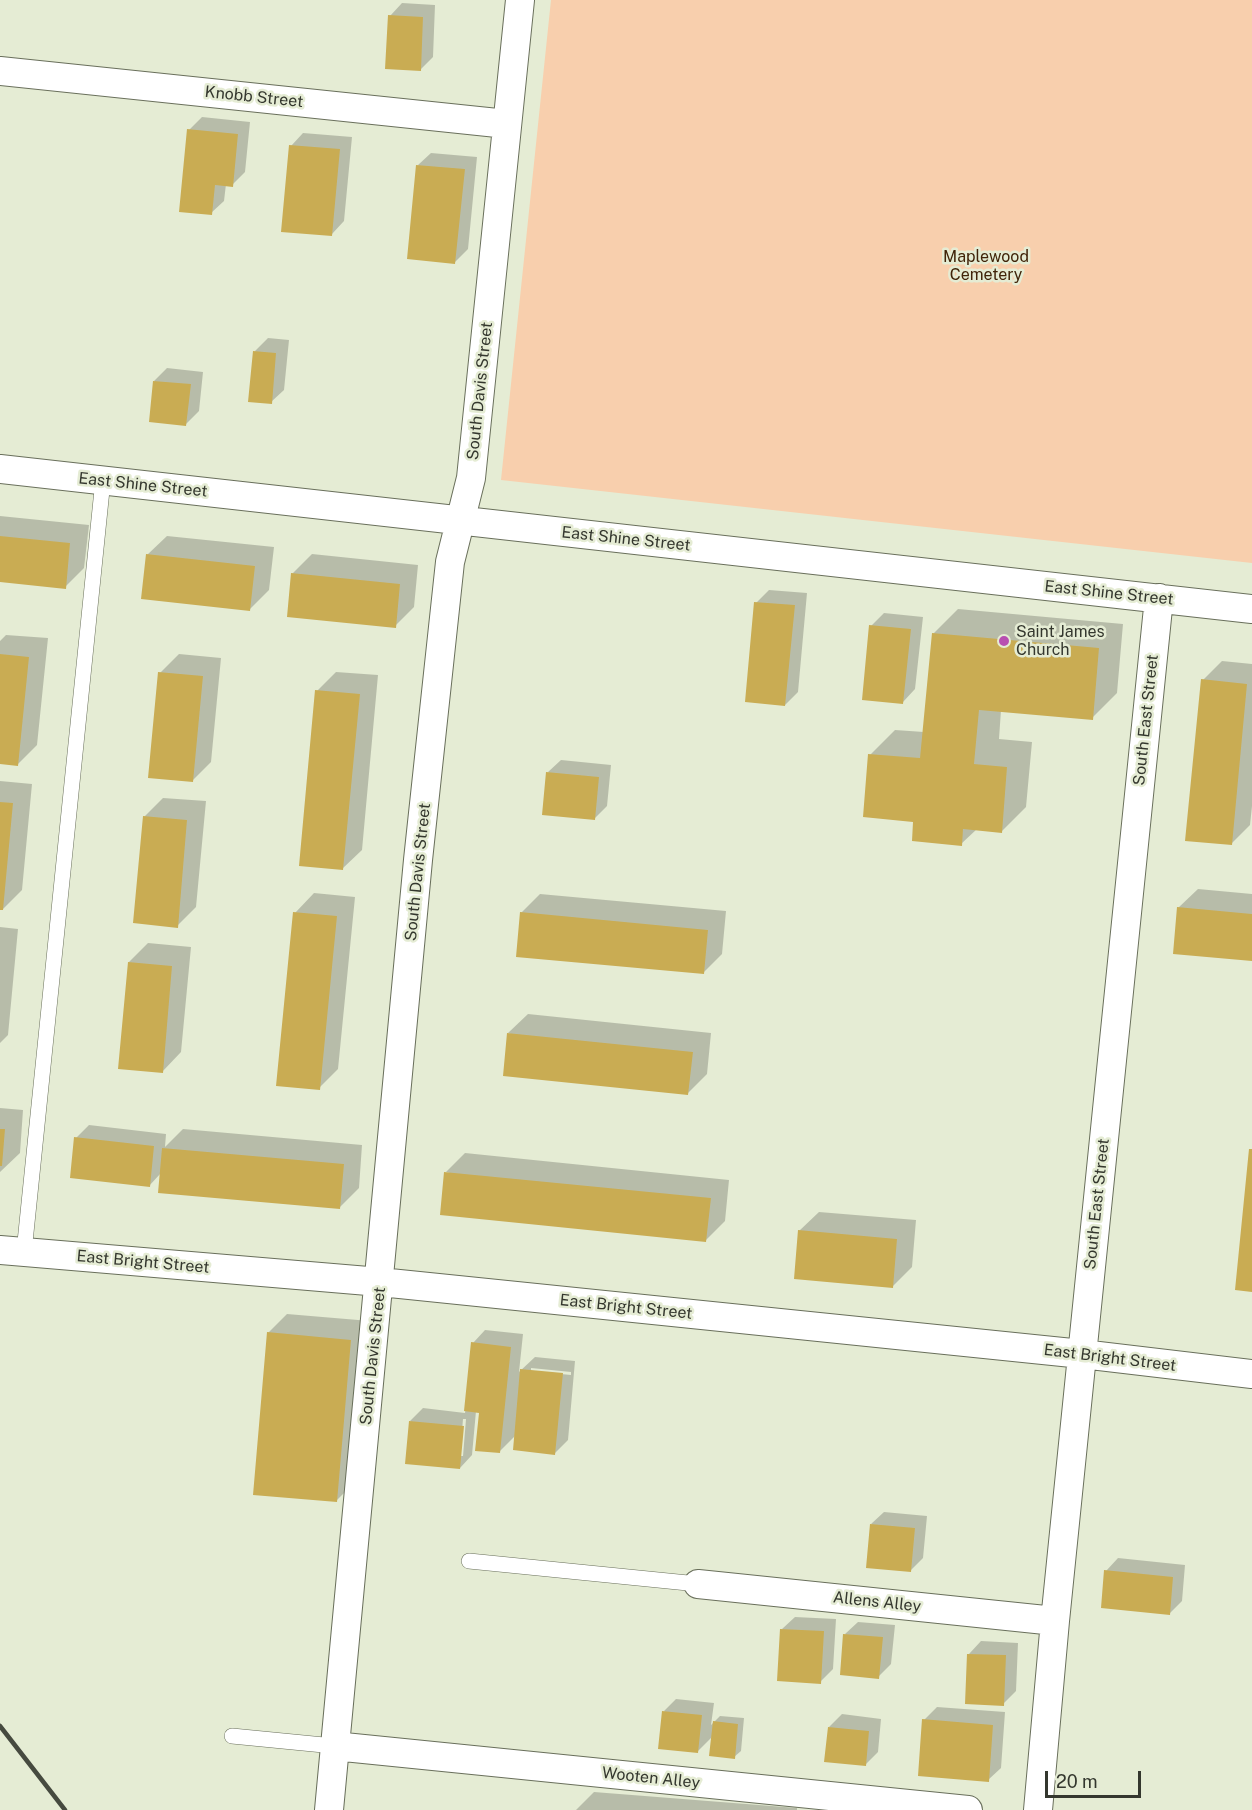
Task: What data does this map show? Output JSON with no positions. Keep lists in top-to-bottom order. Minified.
{"streets":{"street":["Knobb Street","South Davis Street","East Shine Street","South East Street","East Bright Street","Allens Alley","Wooten Alley"]},"crossings":[["Knobb Street","South Davis Street"],["South Davis Street","East Shine Street"],["South Davis Street","East Bright Street"],["South Davis Street","Wooten Alley"],["East Shine Street","South East Street"],["South East Street","East Bright Street"],["South East Street","Allens Alley"]],"parks":["Maplewood Cemetery"],"places":["Saint James Church"],"scale_bar":"20 m"}
